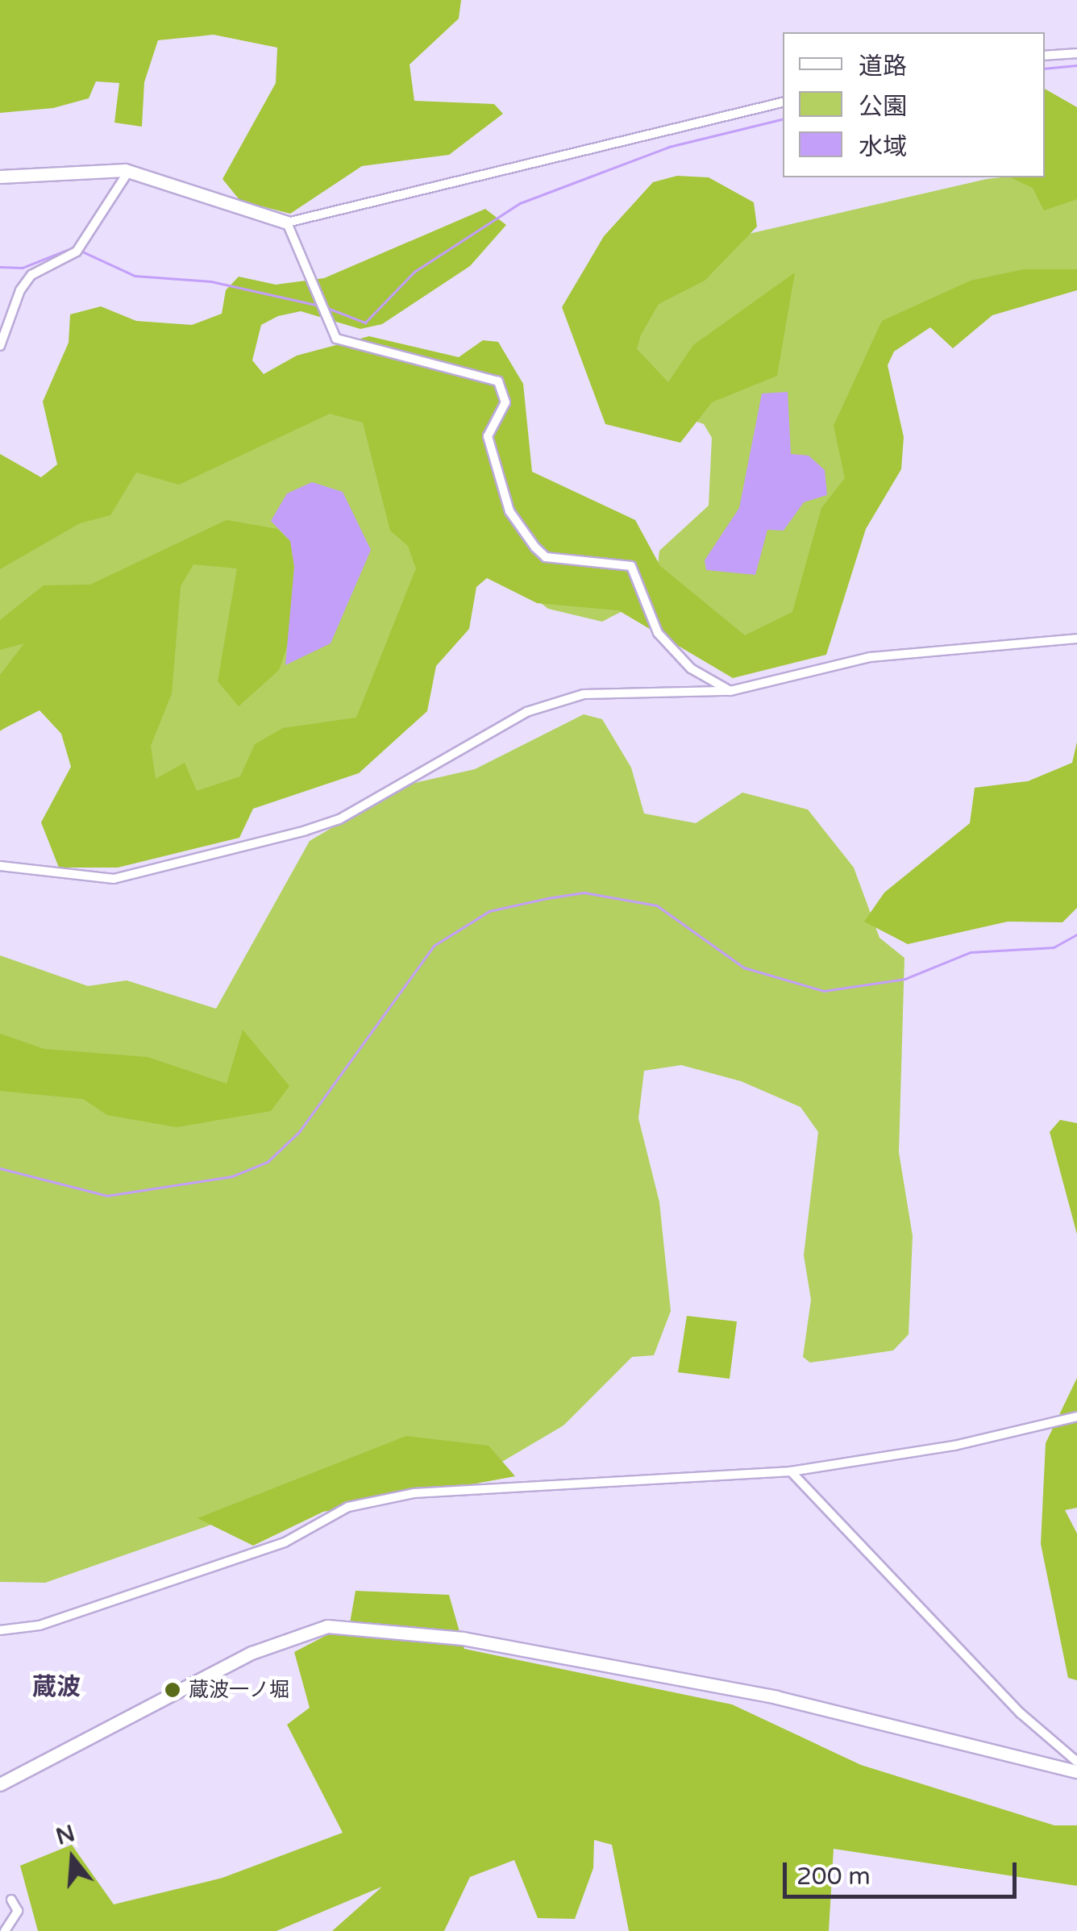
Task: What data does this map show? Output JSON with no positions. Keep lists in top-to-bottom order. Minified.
{"districts":["蔵波"],"places":["蔵波一ノ堀"],"legend":["道路","公園","水域"],"scale_bar":"200 m","north":"top"}
